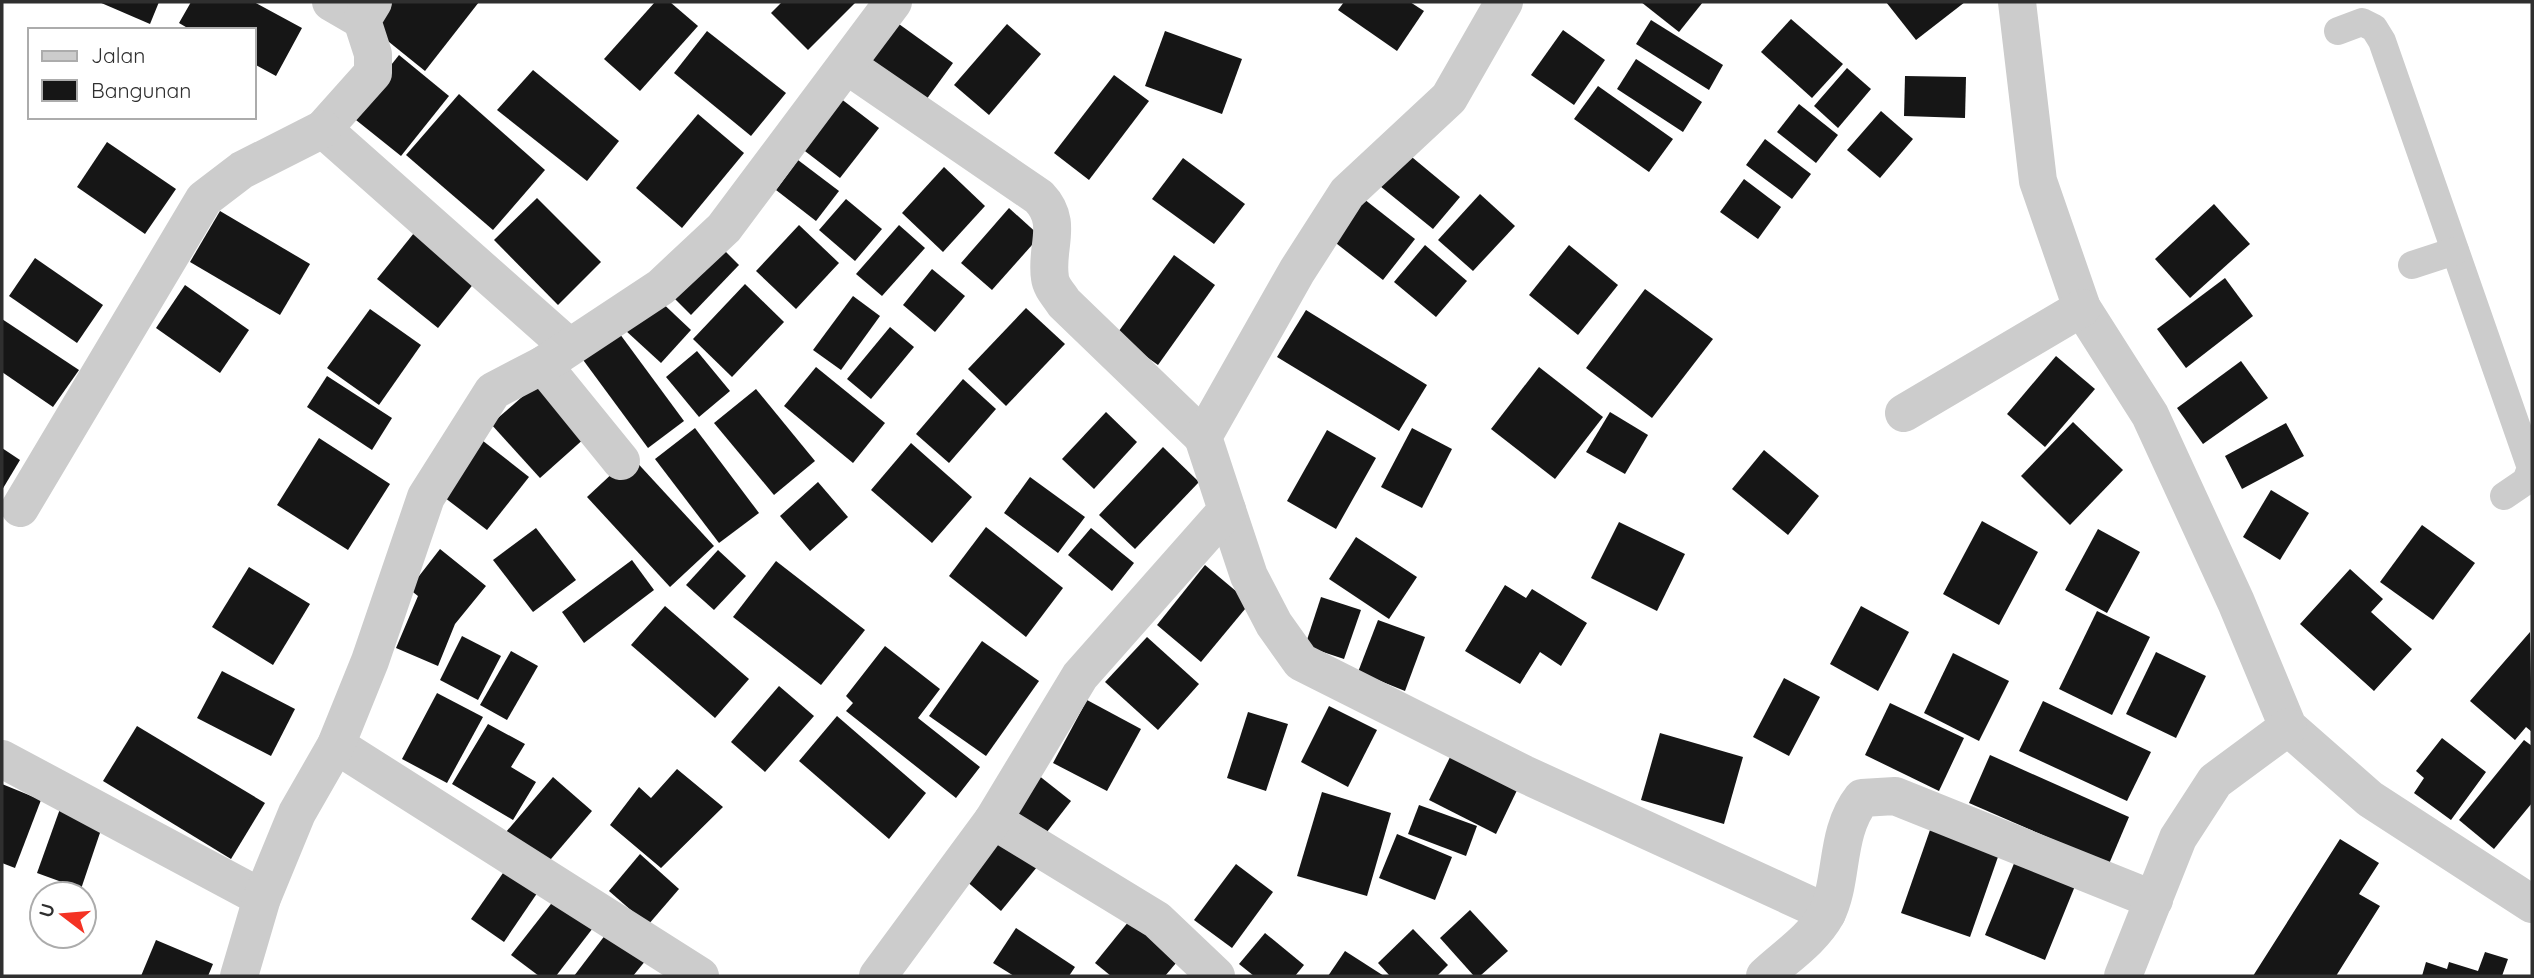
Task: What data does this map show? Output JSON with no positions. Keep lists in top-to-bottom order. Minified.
{"legend":["Jalan","Bangunan"],"north":"left"}
